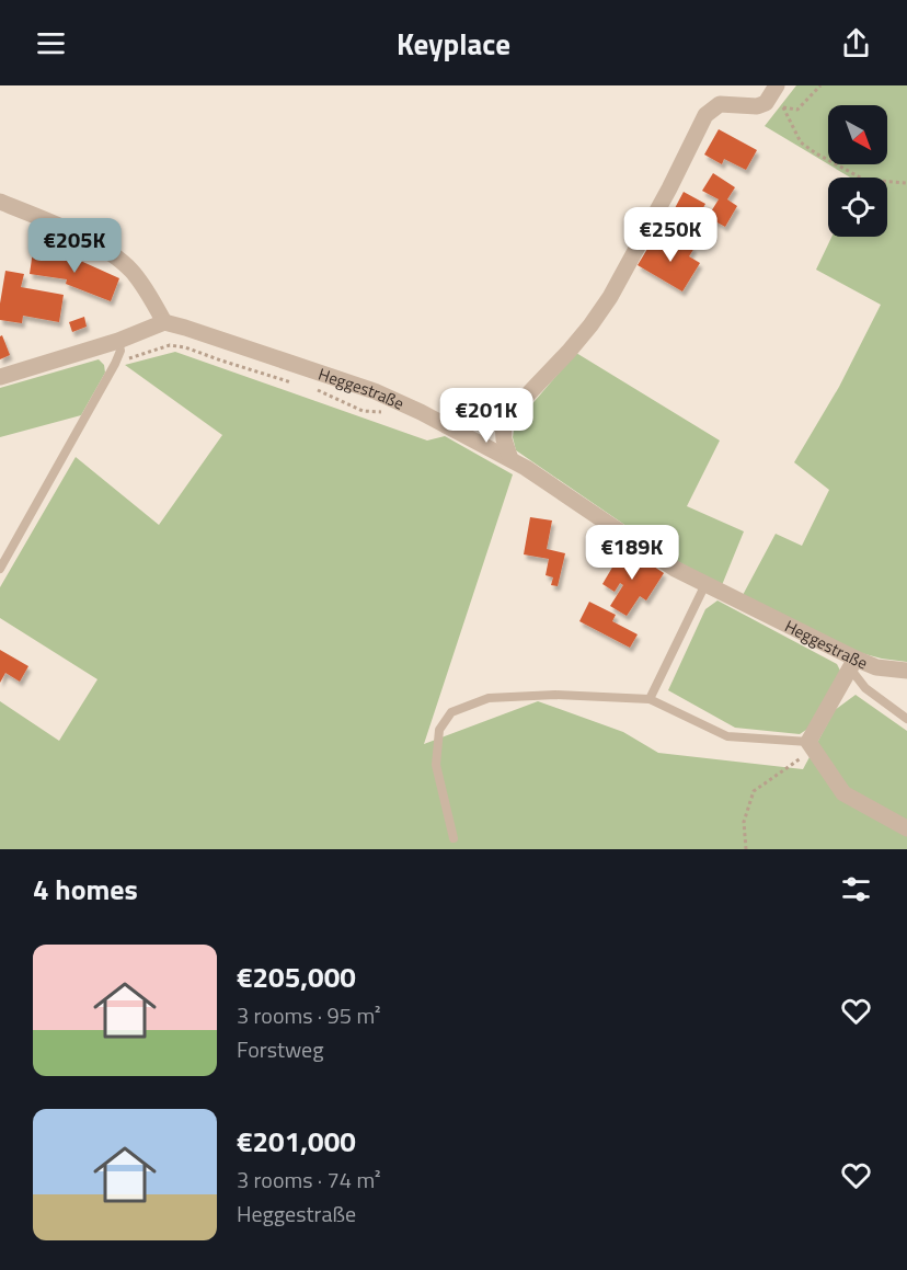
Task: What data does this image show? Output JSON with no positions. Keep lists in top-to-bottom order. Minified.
{"streets":{"street":["Heggestraße"]},"north":"bottom right","page":{"header":"Keyplace","price":["€250K","€205K","€201K","€189K"],"heading":"4 homes","list":[{"name":"€205,000","note":"3 rooms · 95 m² · Forstweg"},{"name":"€201,000","note":"3 rooms · 74 m² · Heggestraße"}]}}
